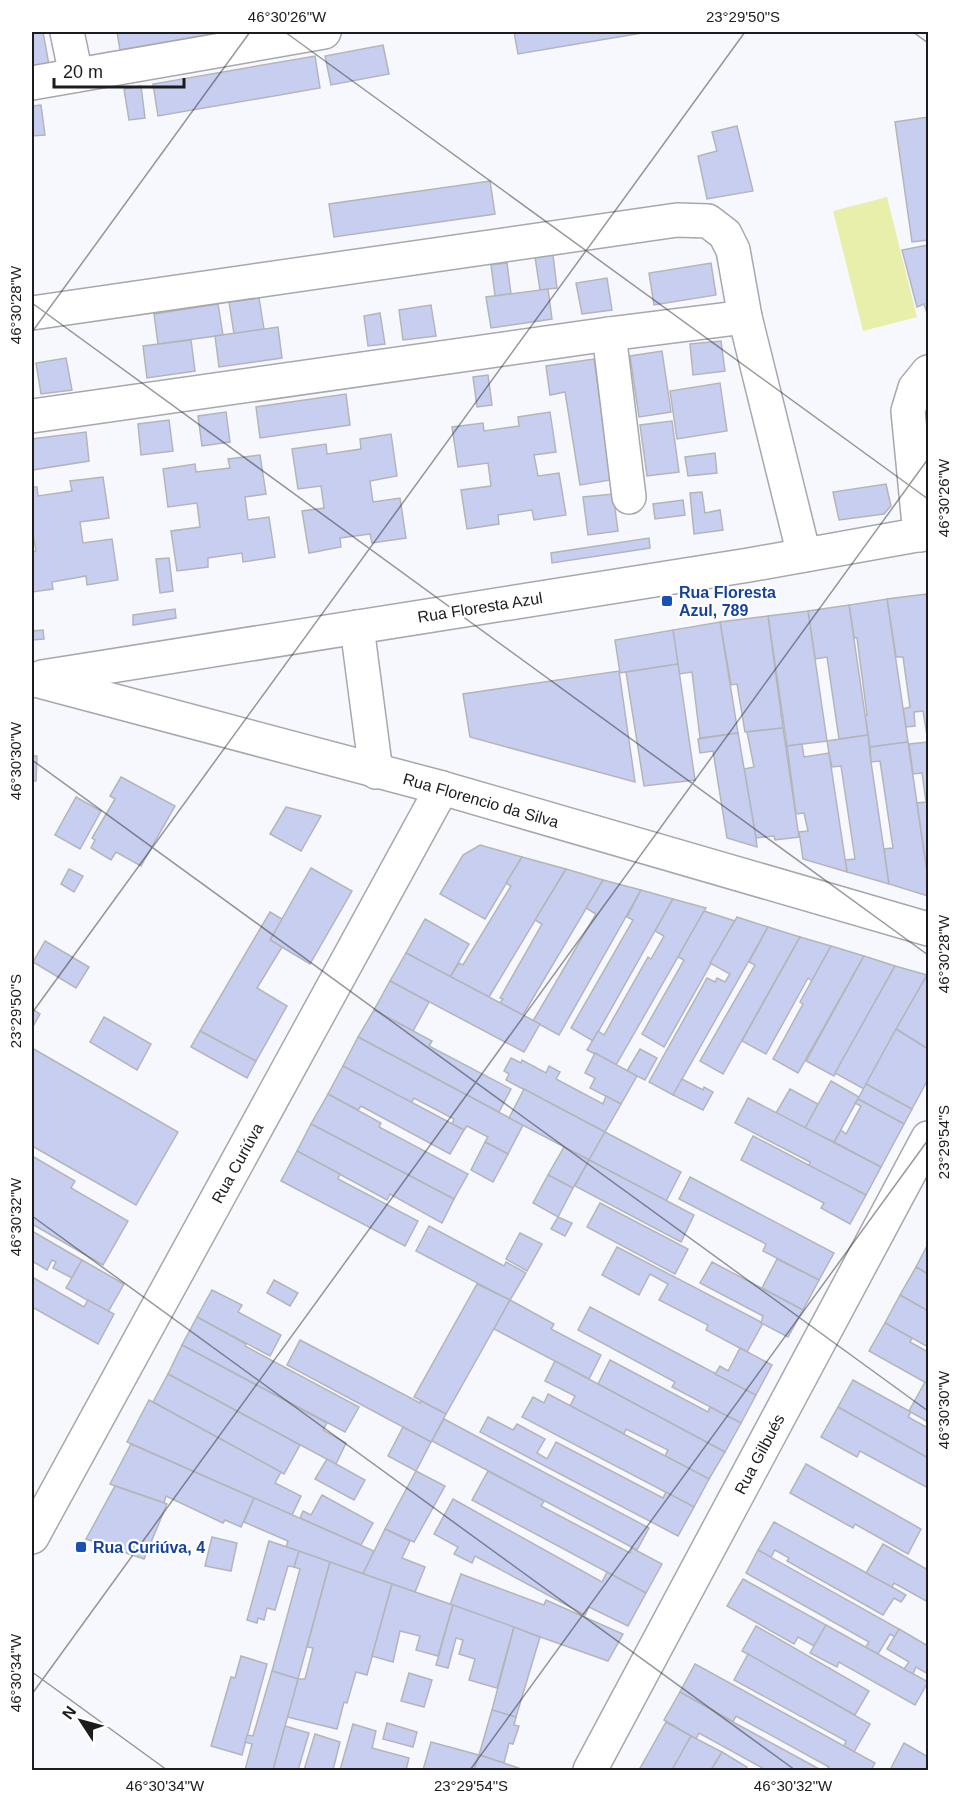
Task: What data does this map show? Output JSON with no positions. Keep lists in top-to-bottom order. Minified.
{"streets":{"street":["Rua Floresta Azul","Rua Florencio da Silva","Rua Curiúva","Rua Gilbués"]},"crossings":[["Rua Floresta Azul","Rua Florencio da Silva"],["Rua Florencio da Silva","Rua Curiúva"]],"places":{"transit":["Rua Floresta Azul, 789","Rua Curiúva, 4"]},"scale_bar":"20 m","north":"top left","coordinates":["46°30'26\"W","23°29'50\"S","46°30'28\"W","46°30'30\"W","23°29'54\"S","46°30'32\"W","46°30'34\"W"]}
